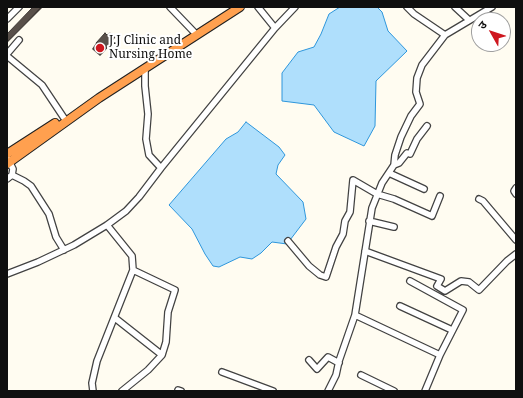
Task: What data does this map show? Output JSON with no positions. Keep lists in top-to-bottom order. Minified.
{"places":["J.J Clinic and Nursing Home"],"north":"top left"}
